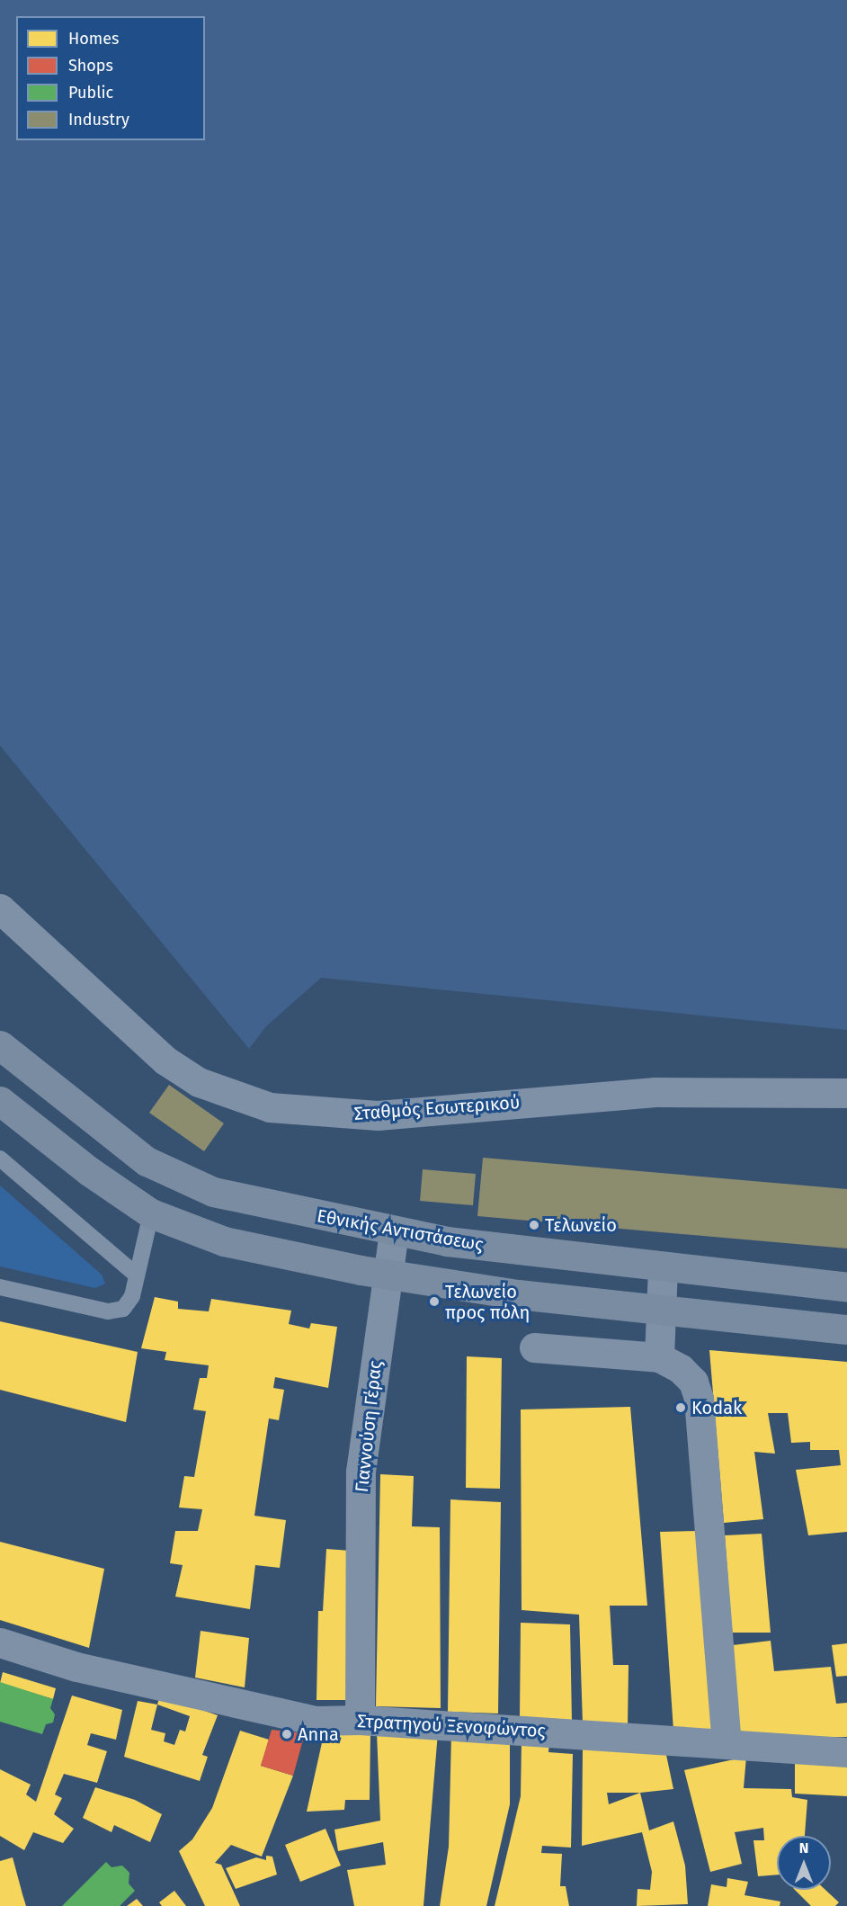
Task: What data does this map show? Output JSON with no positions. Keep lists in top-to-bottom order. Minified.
{"streets":{"main road":["Εθνικής Αντιστάσεως"],"street":["Σταθμός Εσωτερικού","Γιαννούση Γέρας","Στρατηγού Ξενοφώντος"]},"crossings":[["Εθνικής Αντιστάσεως","Γιαννούση Γέρας"],["Γιαννούση Γέρας","Στρατηγού Ξενοφώντος"]],"places":["Τελωνείο","Τελωνείο προς πόλη","Kodak","Anna"],"legend":["Homes","Shops","Public","Industry"],"north":"top"}
